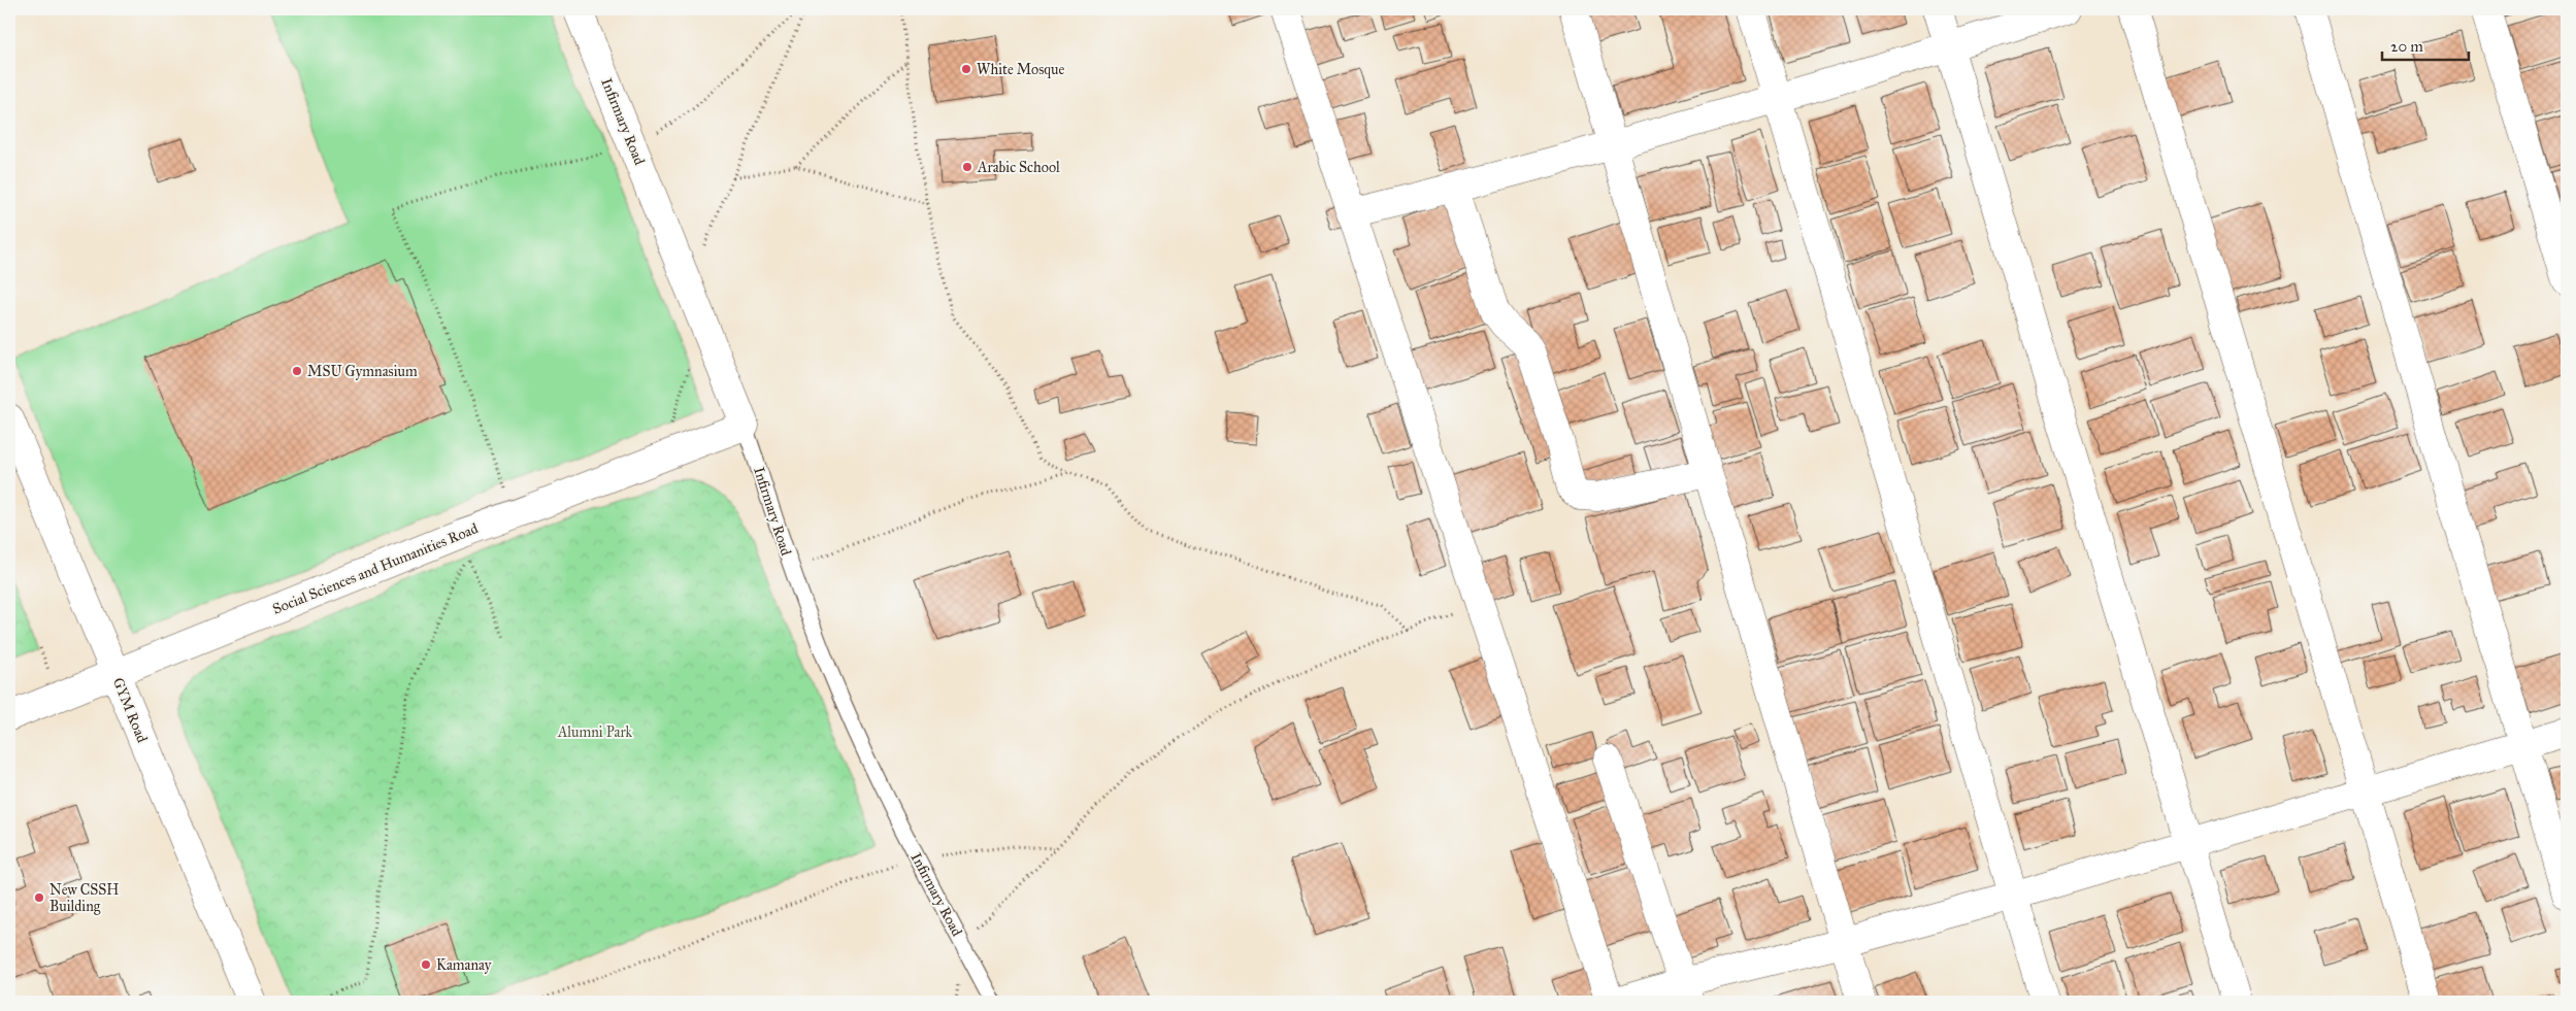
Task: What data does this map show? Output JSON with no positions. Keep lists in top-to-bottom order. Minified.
{"streets":{"street":["Infirmary Road","Social Sciences and Humanities Road","GYM Road"]},"crossings":[["Infirmary Road","Social Sciences and Humanities Road"],["Social Sciences and Humanities Road","GYM Road"]],"parks":["Alumni Park"],"places":["White Mosque","Arabic School","MSU Gymnasium","New CSSH Building","Kamanay"],"scale_bar":"20 m"}
